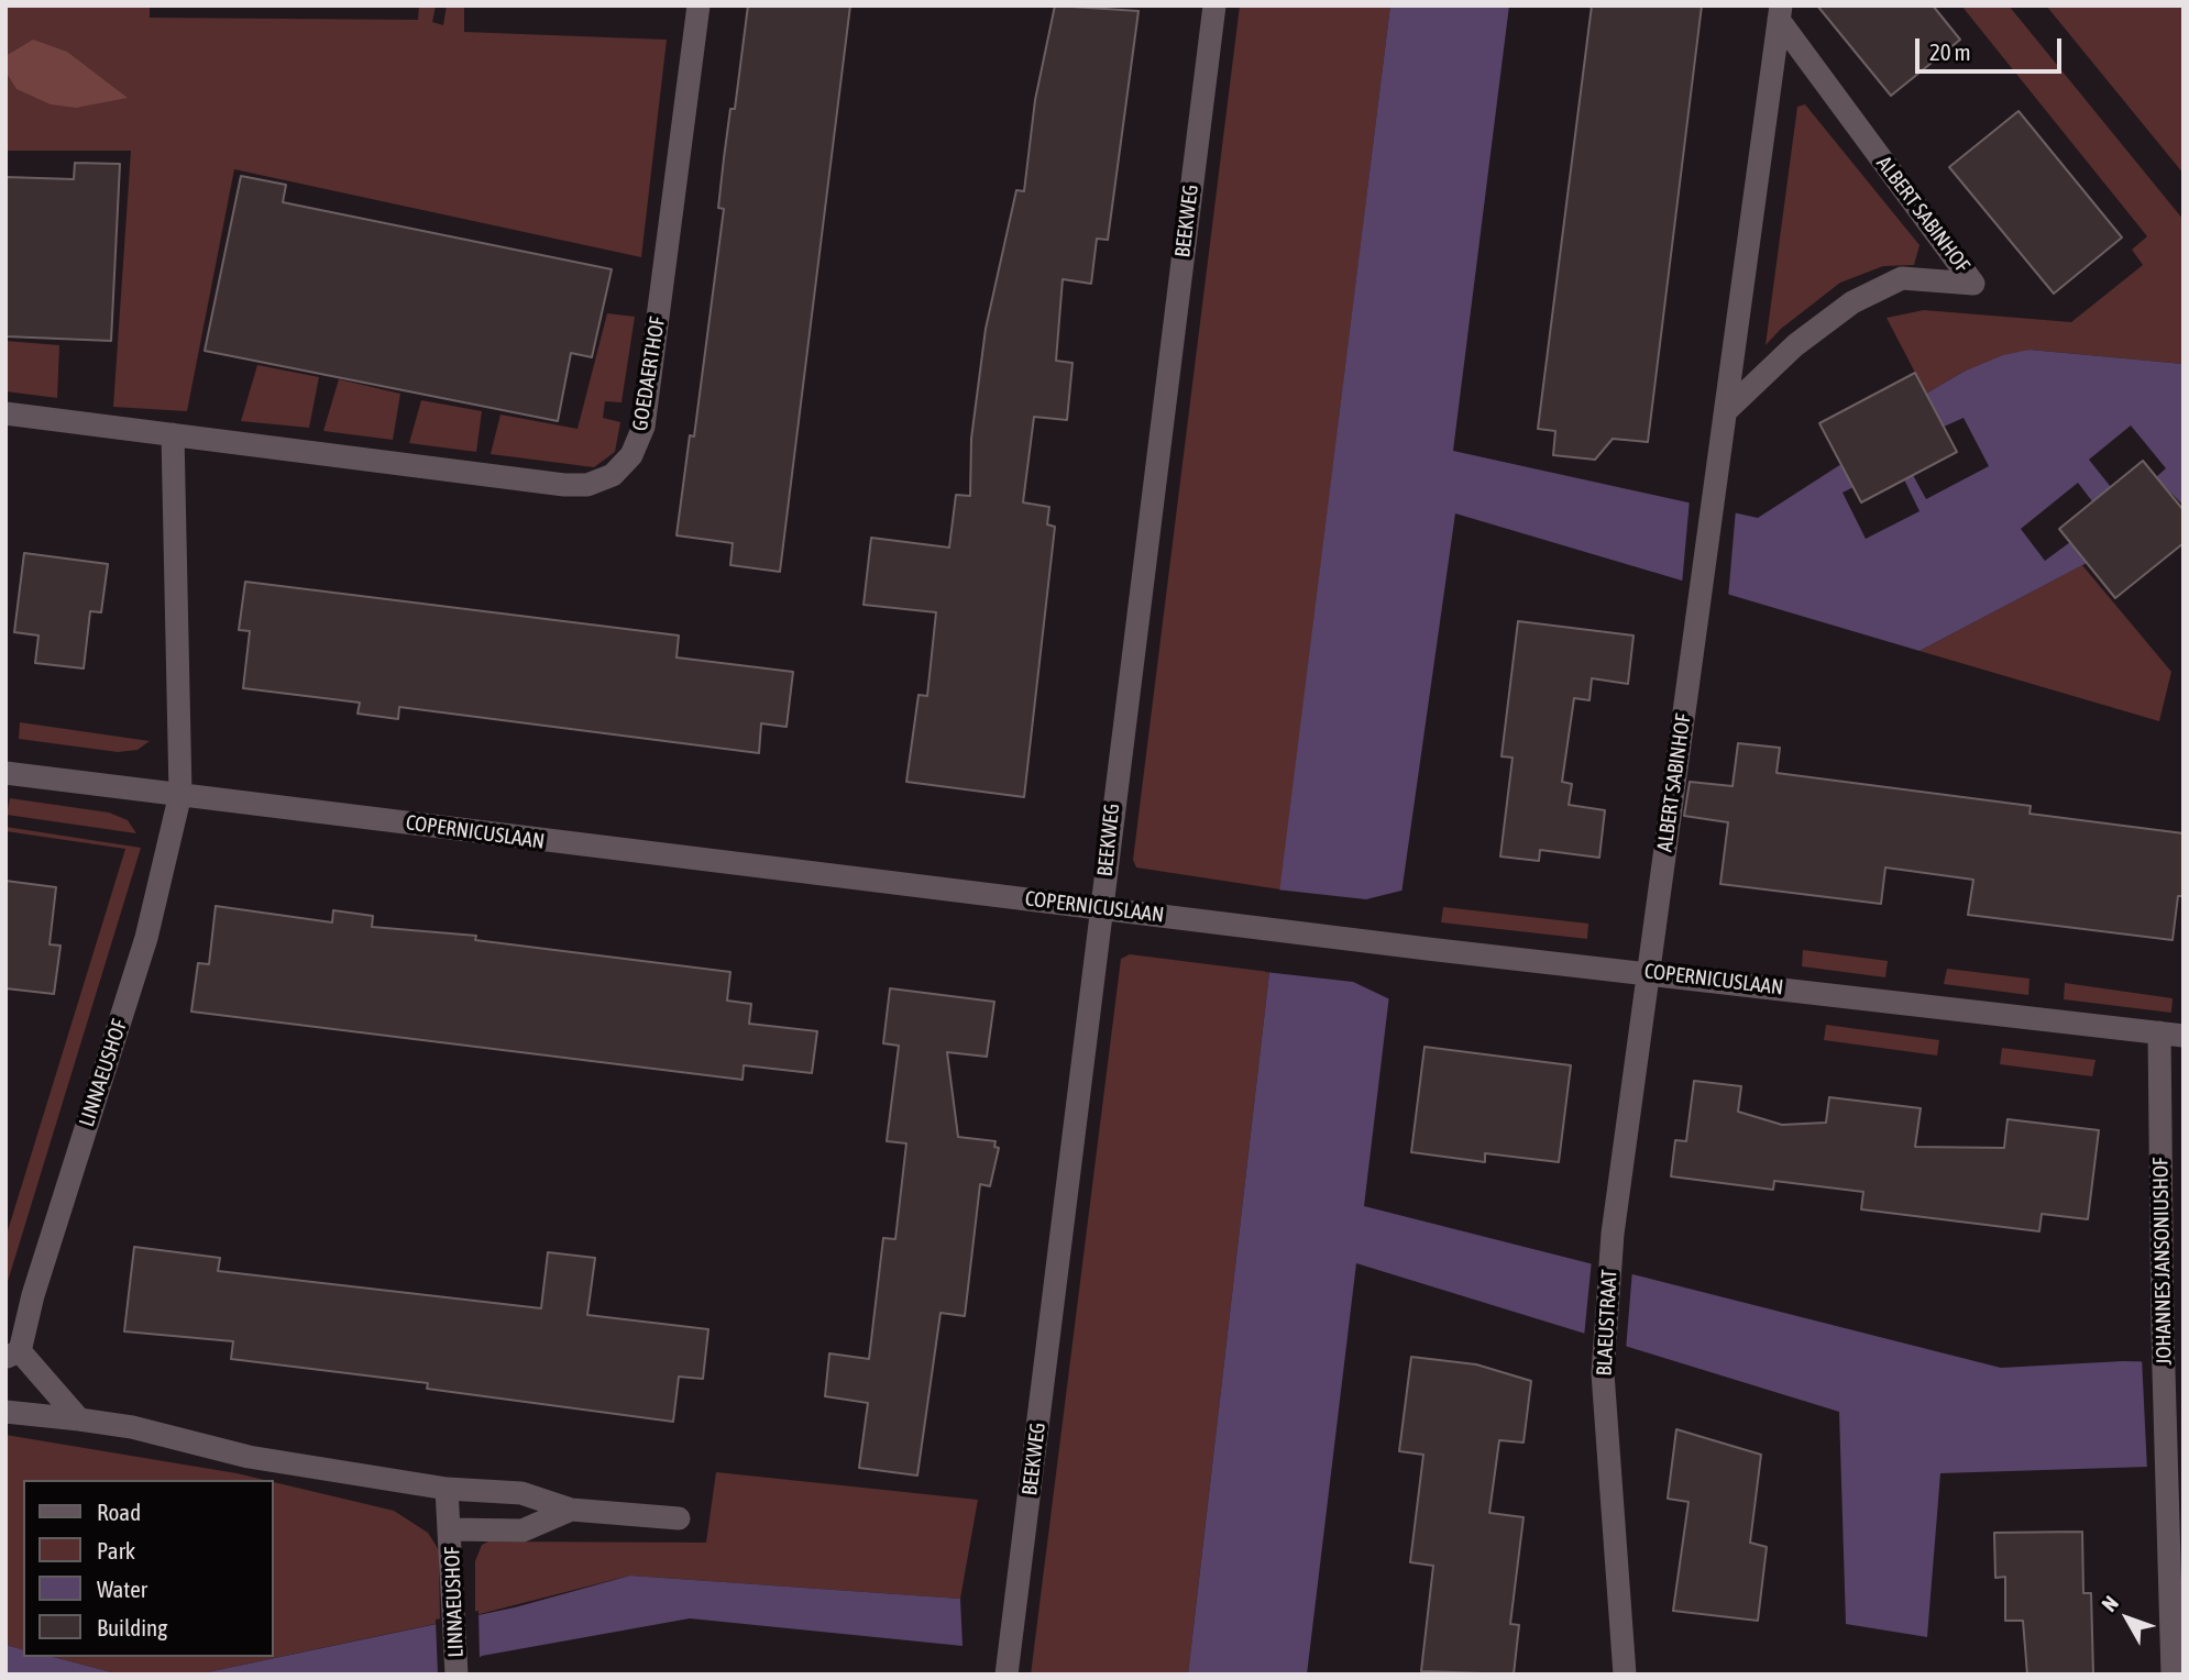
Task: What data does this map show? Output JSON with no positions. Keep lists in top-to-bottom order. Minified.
{"streets":{"street":["ALBERT SABINHOF","BEEKWEG","GOEDAERTHOF","COPERNICUSLAAN","LINNAEUSHOF","JOHANNES JANSONIUSHOF","BLAEUSTRAAT"]},"crossings":[["ALBERT SABINHOF","COPERNICUSLAAN"],["ALBERT SABINHOF","BLAEUSTRAAT"],["BEEKWEG","COPERNICUSLAAN"],["COPERNICUSLAAN","LINNAEUSHOF"],["COPERNICUSLAAN","JOHANNES JANSONIUSHOF"],["COPERNICUSLAAN","BLAEUSTRAAT"]],"legend":["Road","Park","Water","Building"],"scale_bar":"20 m","north":"top left"}
